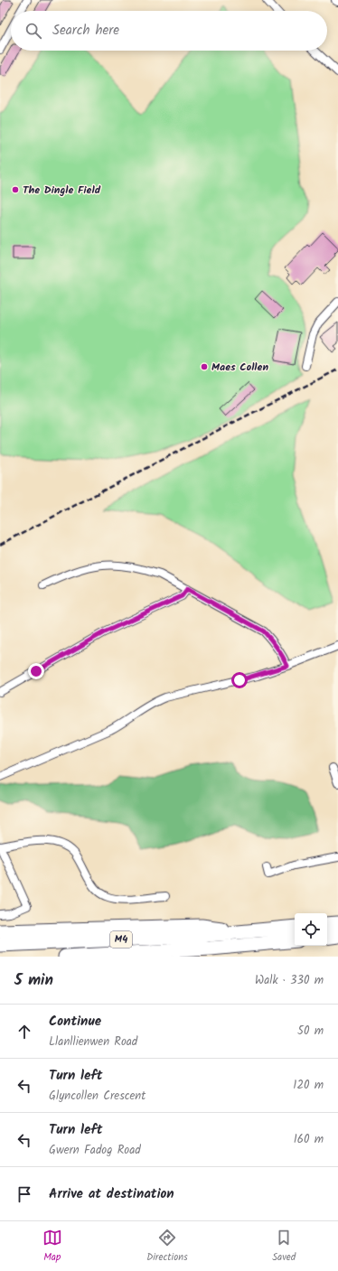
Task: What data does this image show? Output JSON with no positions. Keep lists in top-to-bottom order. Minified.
{"streets":{"highway":["M4"]},"places":["The Dingle Field","Maes Collen"],"page":{"search":"Search here","heading":["5 min","Walk · 330 m"],"list":[["Continue","Llanllienwen Road","50 m"],["Turn left","Glyncollen Crescent","120 m"],["Turn left","Gwern Fadog Road","160 m"],"Arrive at destination"],"nav":["Map","Directions","Saved"]}}
